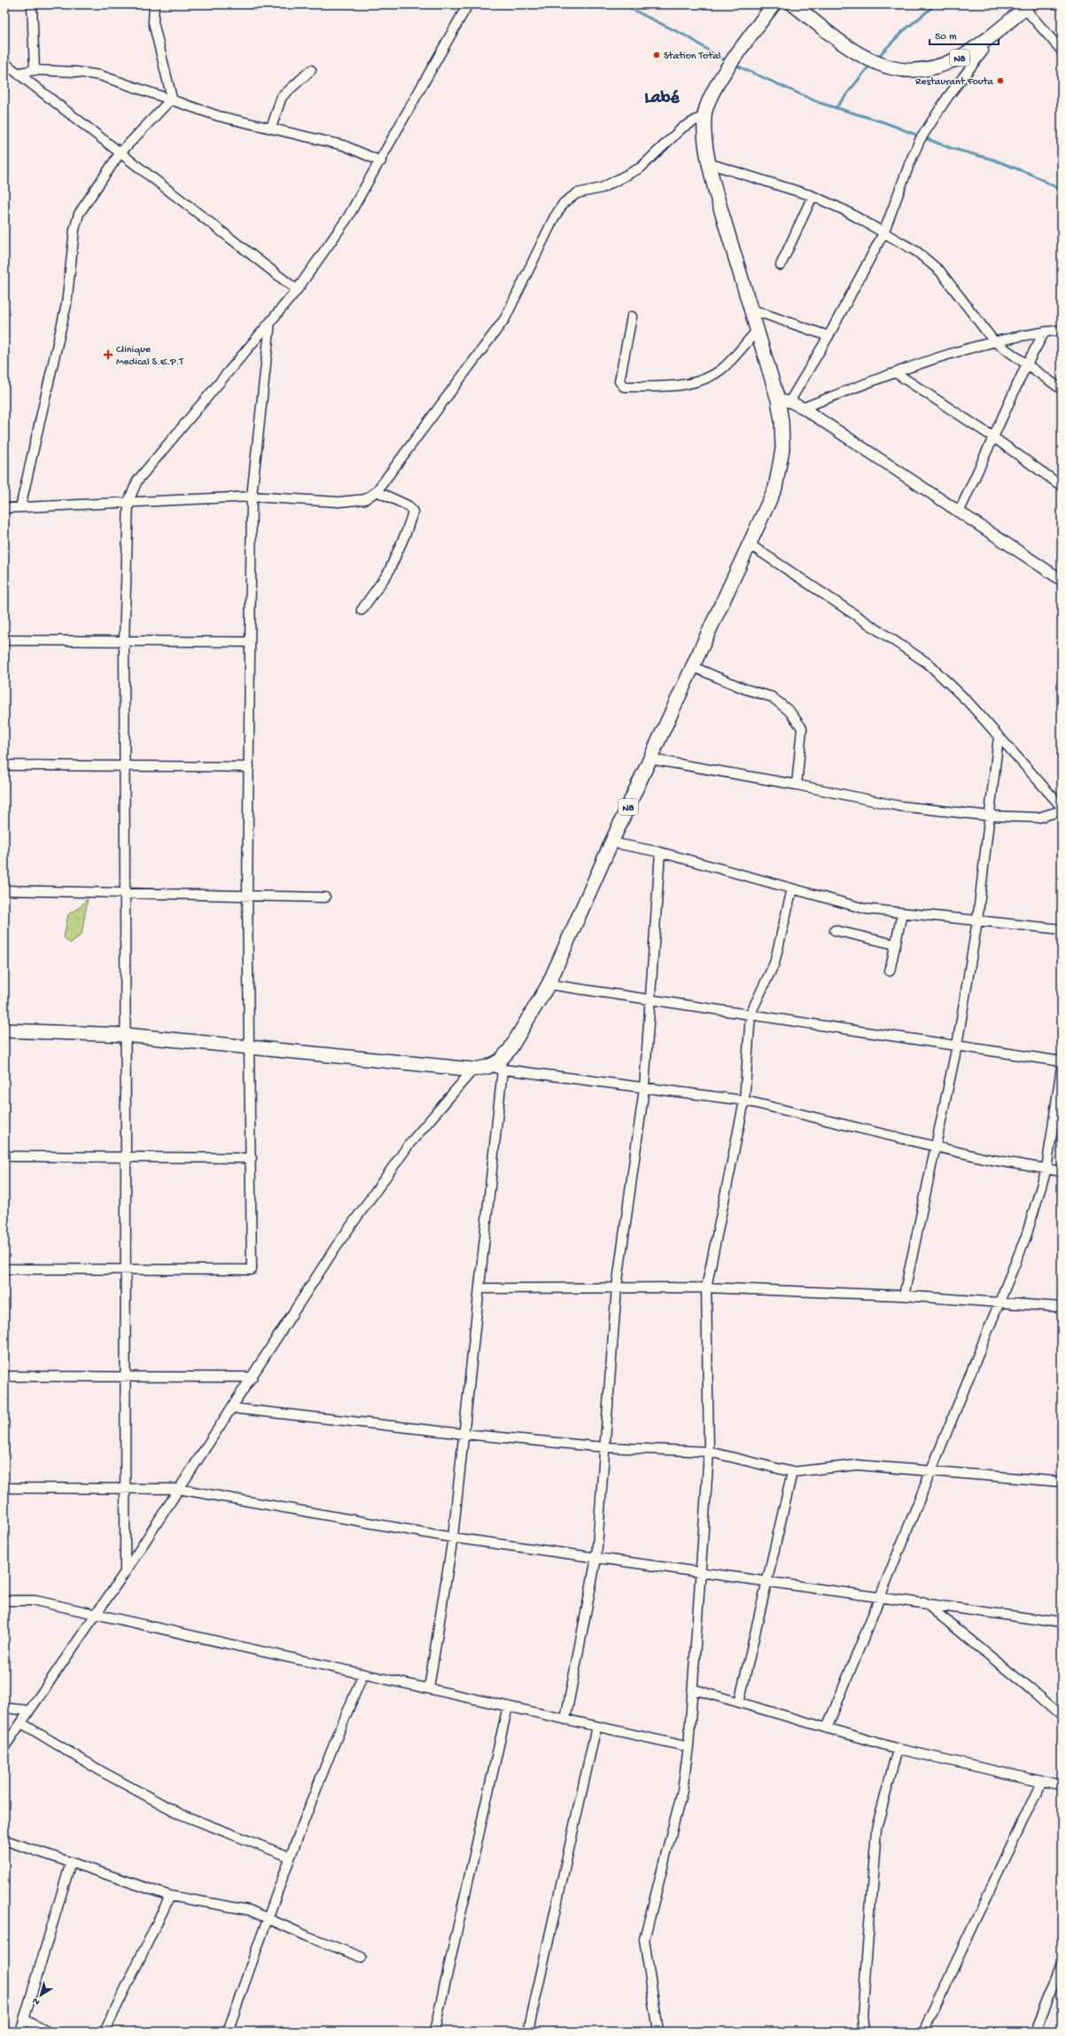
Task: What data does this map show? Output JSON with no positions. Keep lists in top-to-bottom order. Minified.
{"streets":{"main road":["N8"]},"districts":["Labé"],"places":{"other":["Station Total","Restaurant Fouta"],"health":["Clinique Medical S.E.P.T"]},"scale_bar":"50 m","north":"bottom left"}
